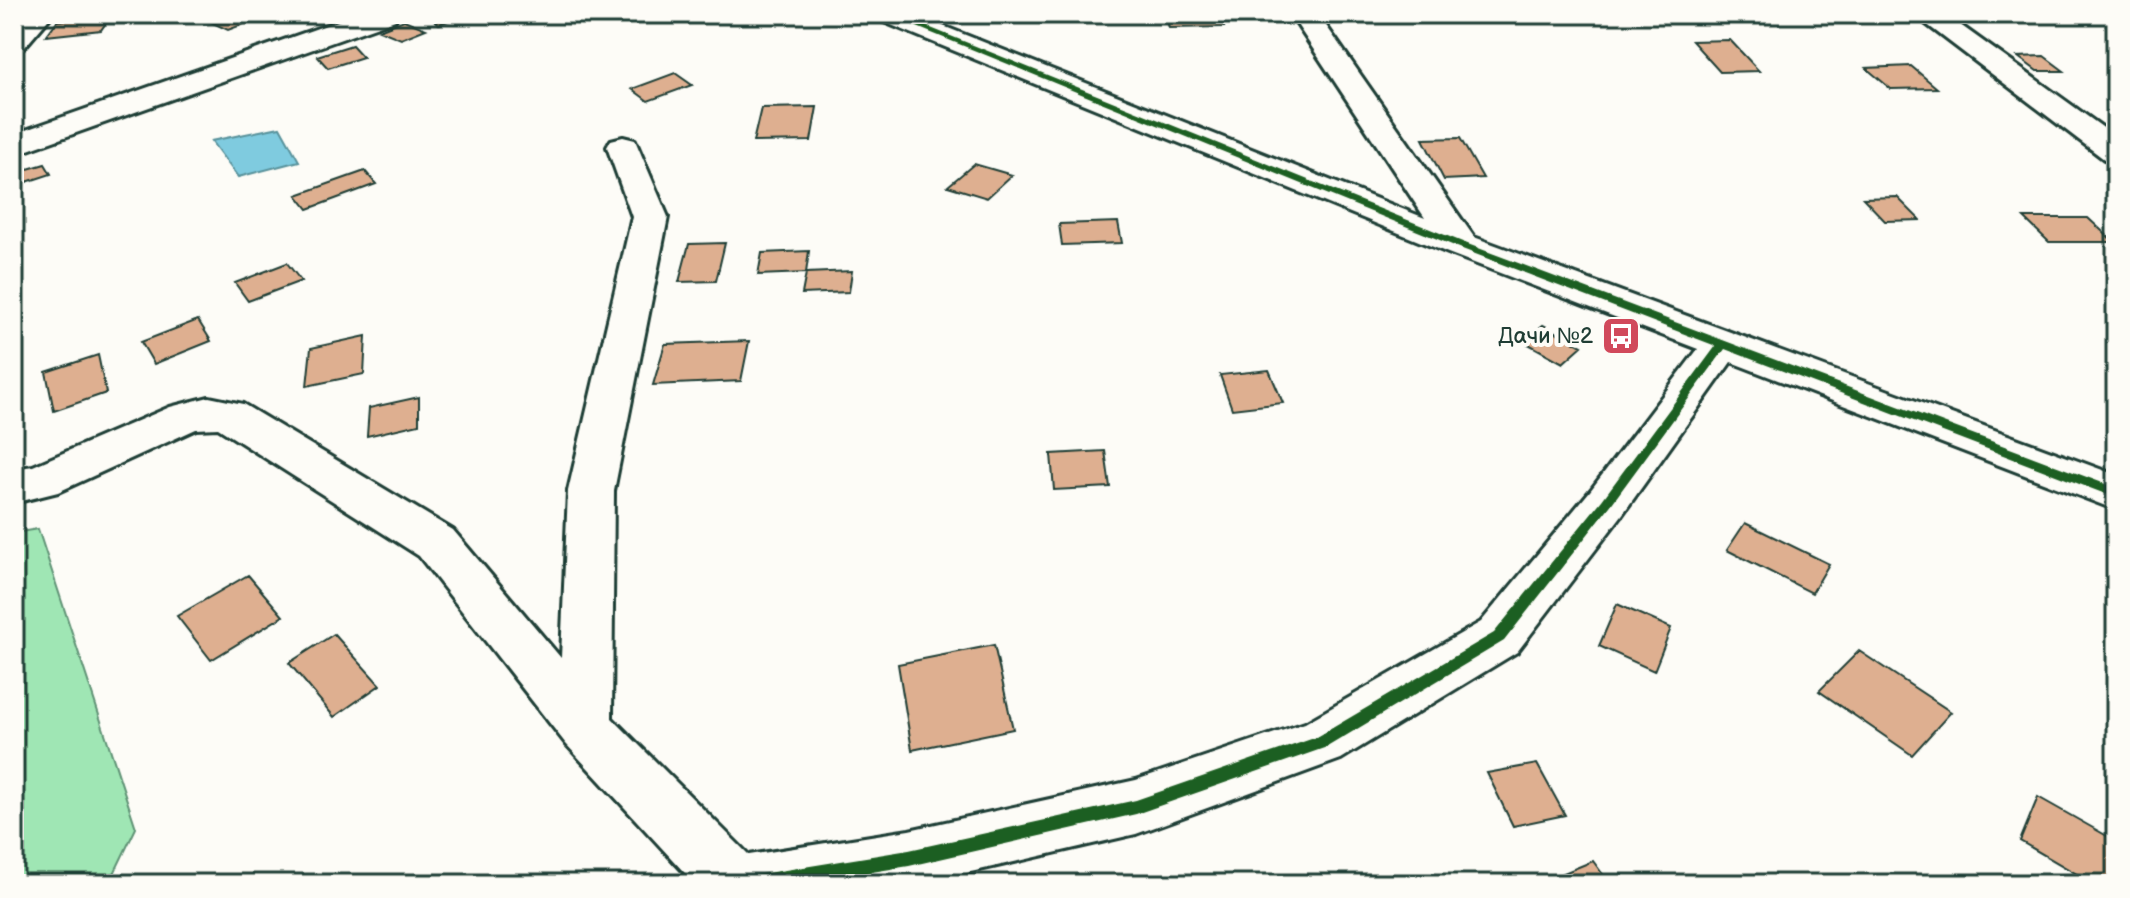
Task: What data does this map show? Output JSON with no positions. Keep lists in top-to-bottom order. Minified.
{"places":{"bus stop":["Дачи №2"]}}
